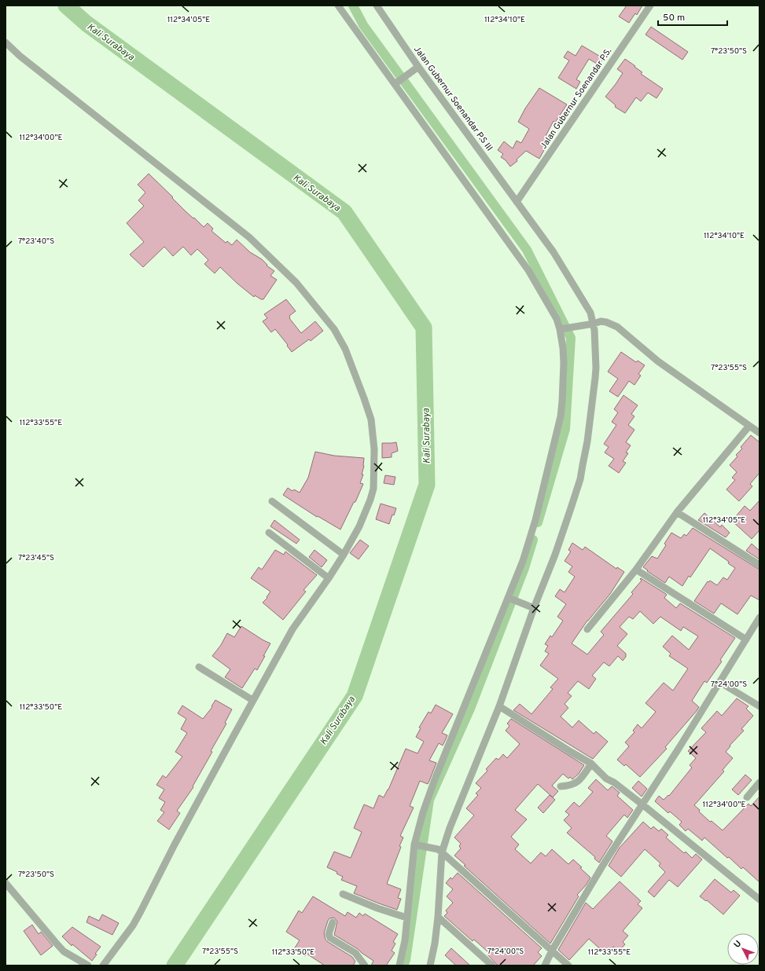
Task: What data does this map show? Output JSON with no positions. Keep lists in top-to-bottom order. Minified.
{"streets":{"street":["Jalan Gubernur Soenandar P.S III","Jalan Gubernur Soenandar P.S."]},"crossings":[["Jalan Gubernur Soenandar P.S III","Jalan Gubernur Soenandar P.S."]],"water":["Kali Surabaya"],"scale_bar":"50 m","north":"top left","coordinates":["112°34'05\"E","112°34'10\"E","7°23'50\"S","112°34'00\"E","7°23'40\"S","7°23'55\"S","112°33'55\"E","7°23'45\"S","7°24'00\"S","112°33'50\"E"]}
